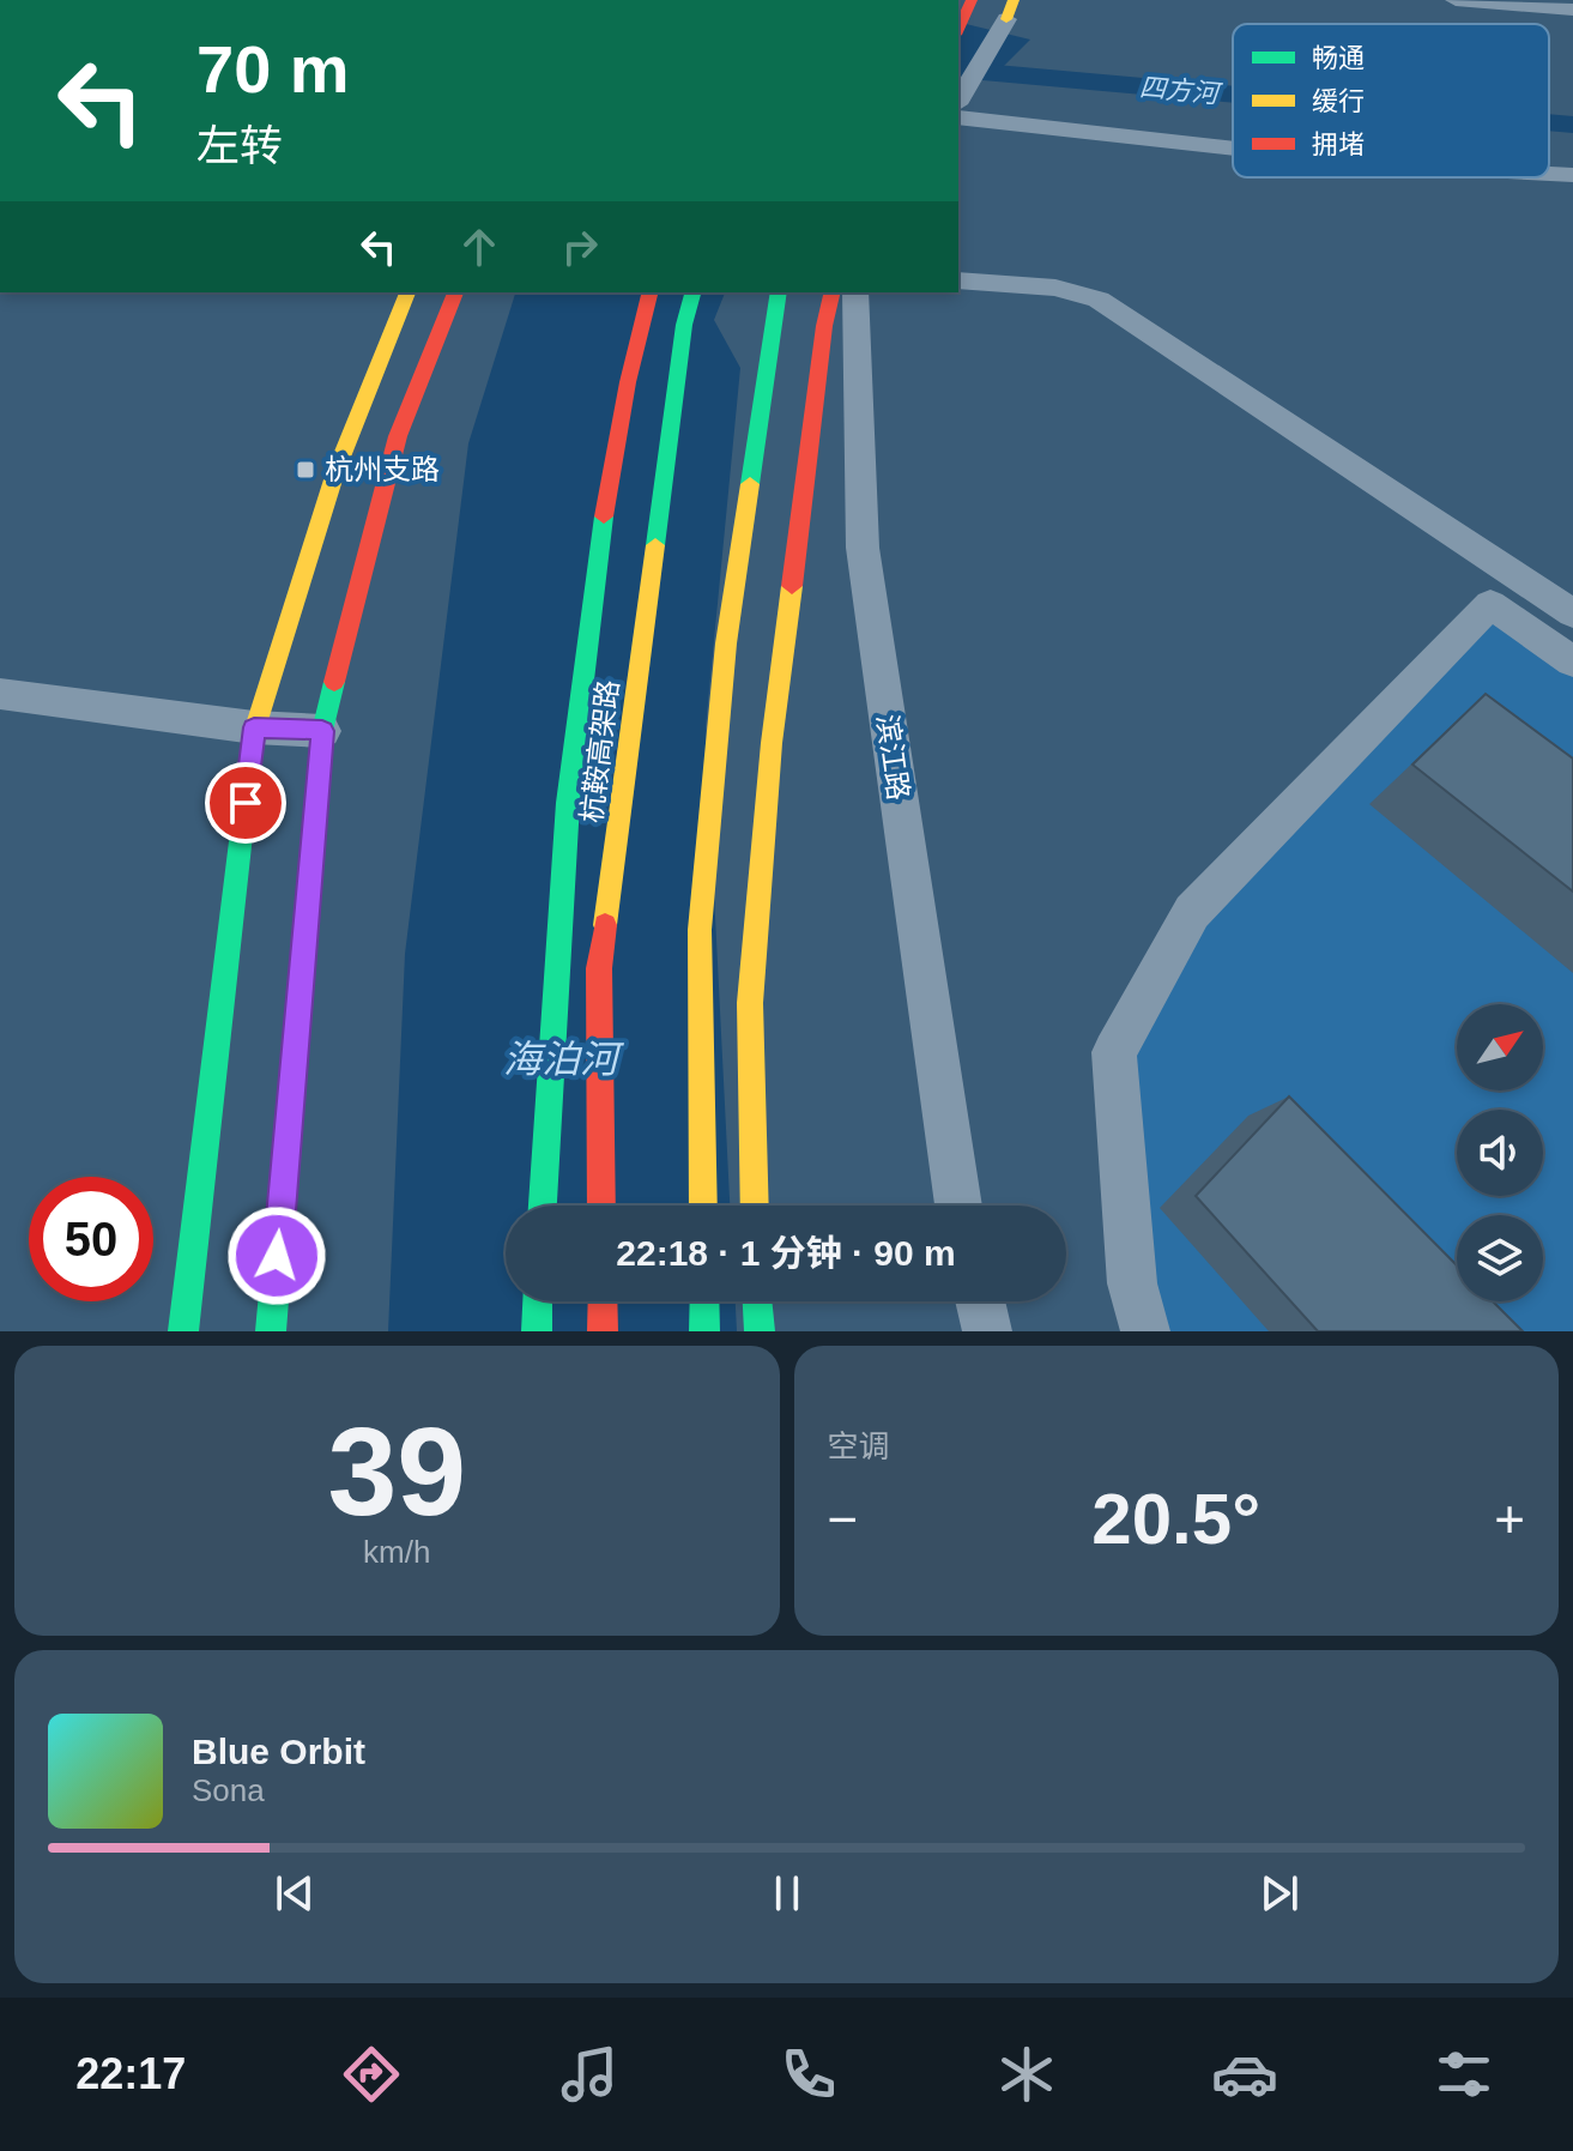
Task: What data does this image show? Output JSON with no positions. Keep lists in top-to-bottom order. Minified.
{"streets":{"main road":["杭鞍高架路"],"street":["滨江路"]},"water":["四方河","海泊河"],"places":{"transit":["杭州支路"]},"legend":["畅通","缓行","拥堵"],"north":"top right","page":{"turn":["70 m","左转"],"limit":"50","trip":"22:18 · 1 分钟 · 90 m","tile":[["39","km/h"],"空调"],"heat":["−","20.5°","+"],"song":["Blue Orbit","Sona"],"tabs":"22:17"}}
